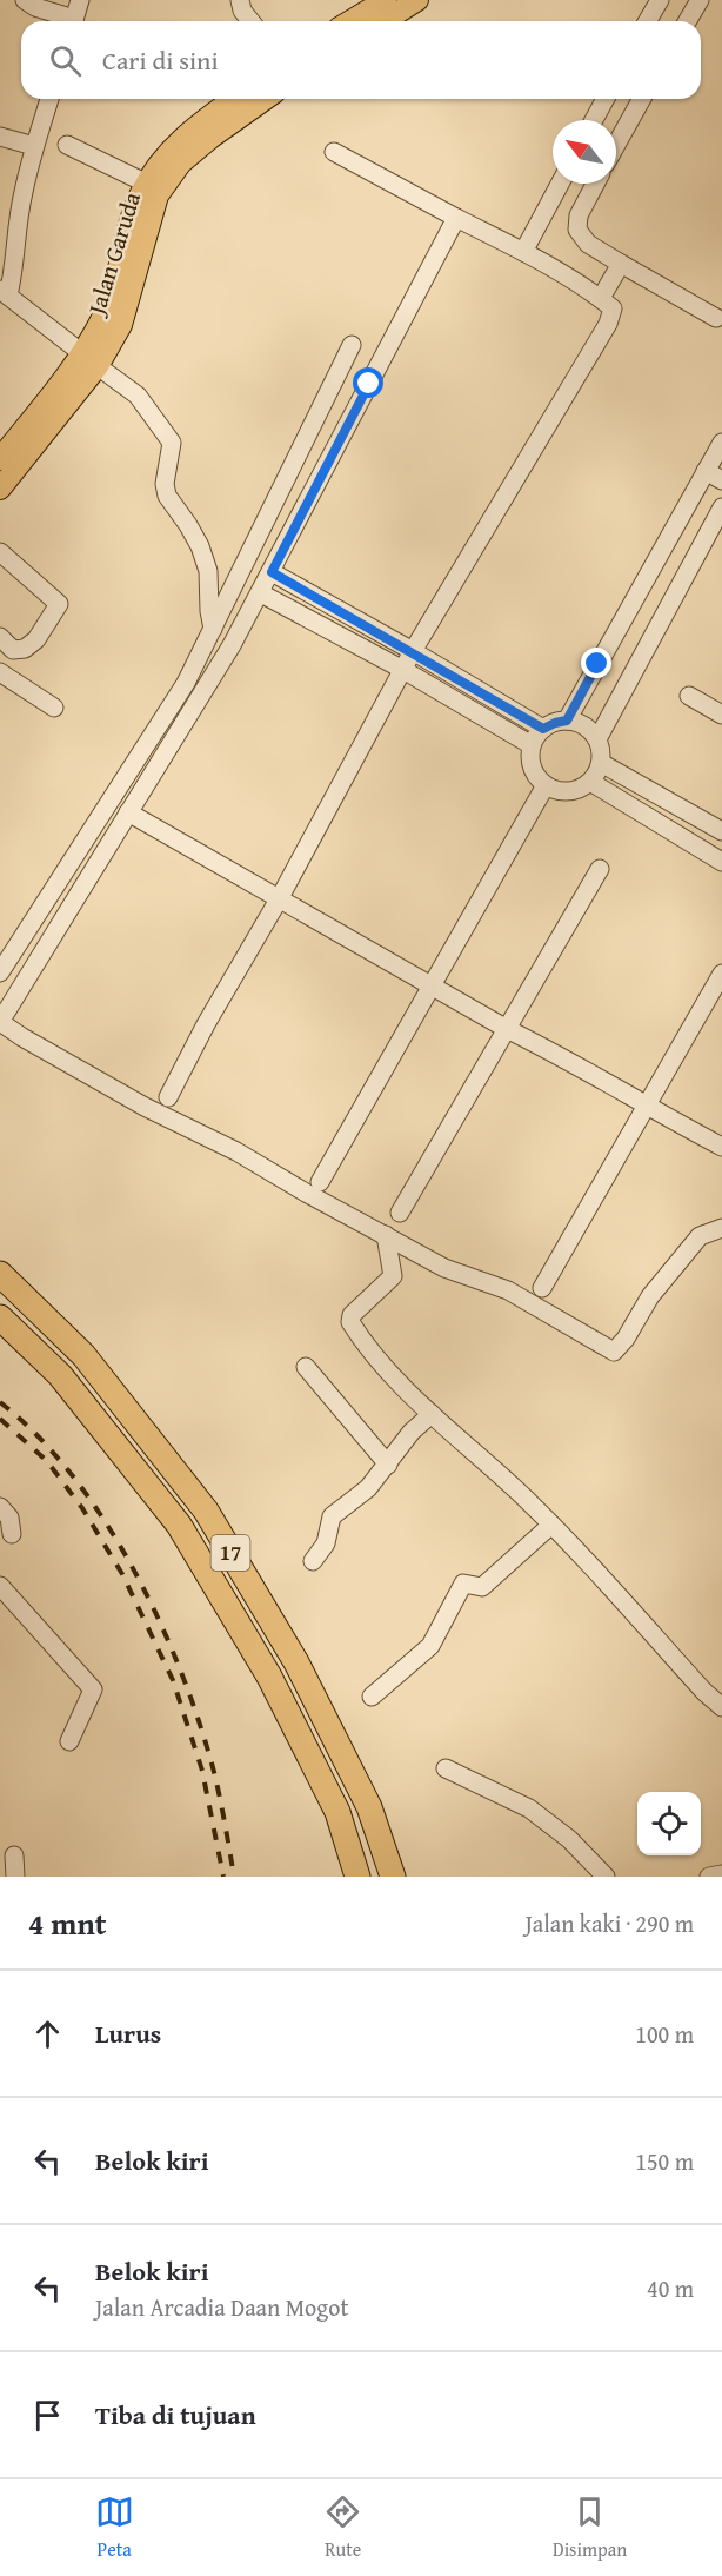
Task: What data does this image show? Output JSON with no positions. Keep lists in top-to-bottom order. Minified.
{"streets":{"highway":["17"],"main road":["Jalan Garuda"]},"north":"top left","page":{"search":"Cari di sini","heading":["4 mnt","Jalan kaki · 290 m"],"list":[["Lurus","100 m"],["Belok kiri","150 m"],["Belok kiri","Jalan Arcadia Daan Mogot","40 m"],"Tiba di tujuan"],"nav":["Peta","Rute","Disimpan"]}}
